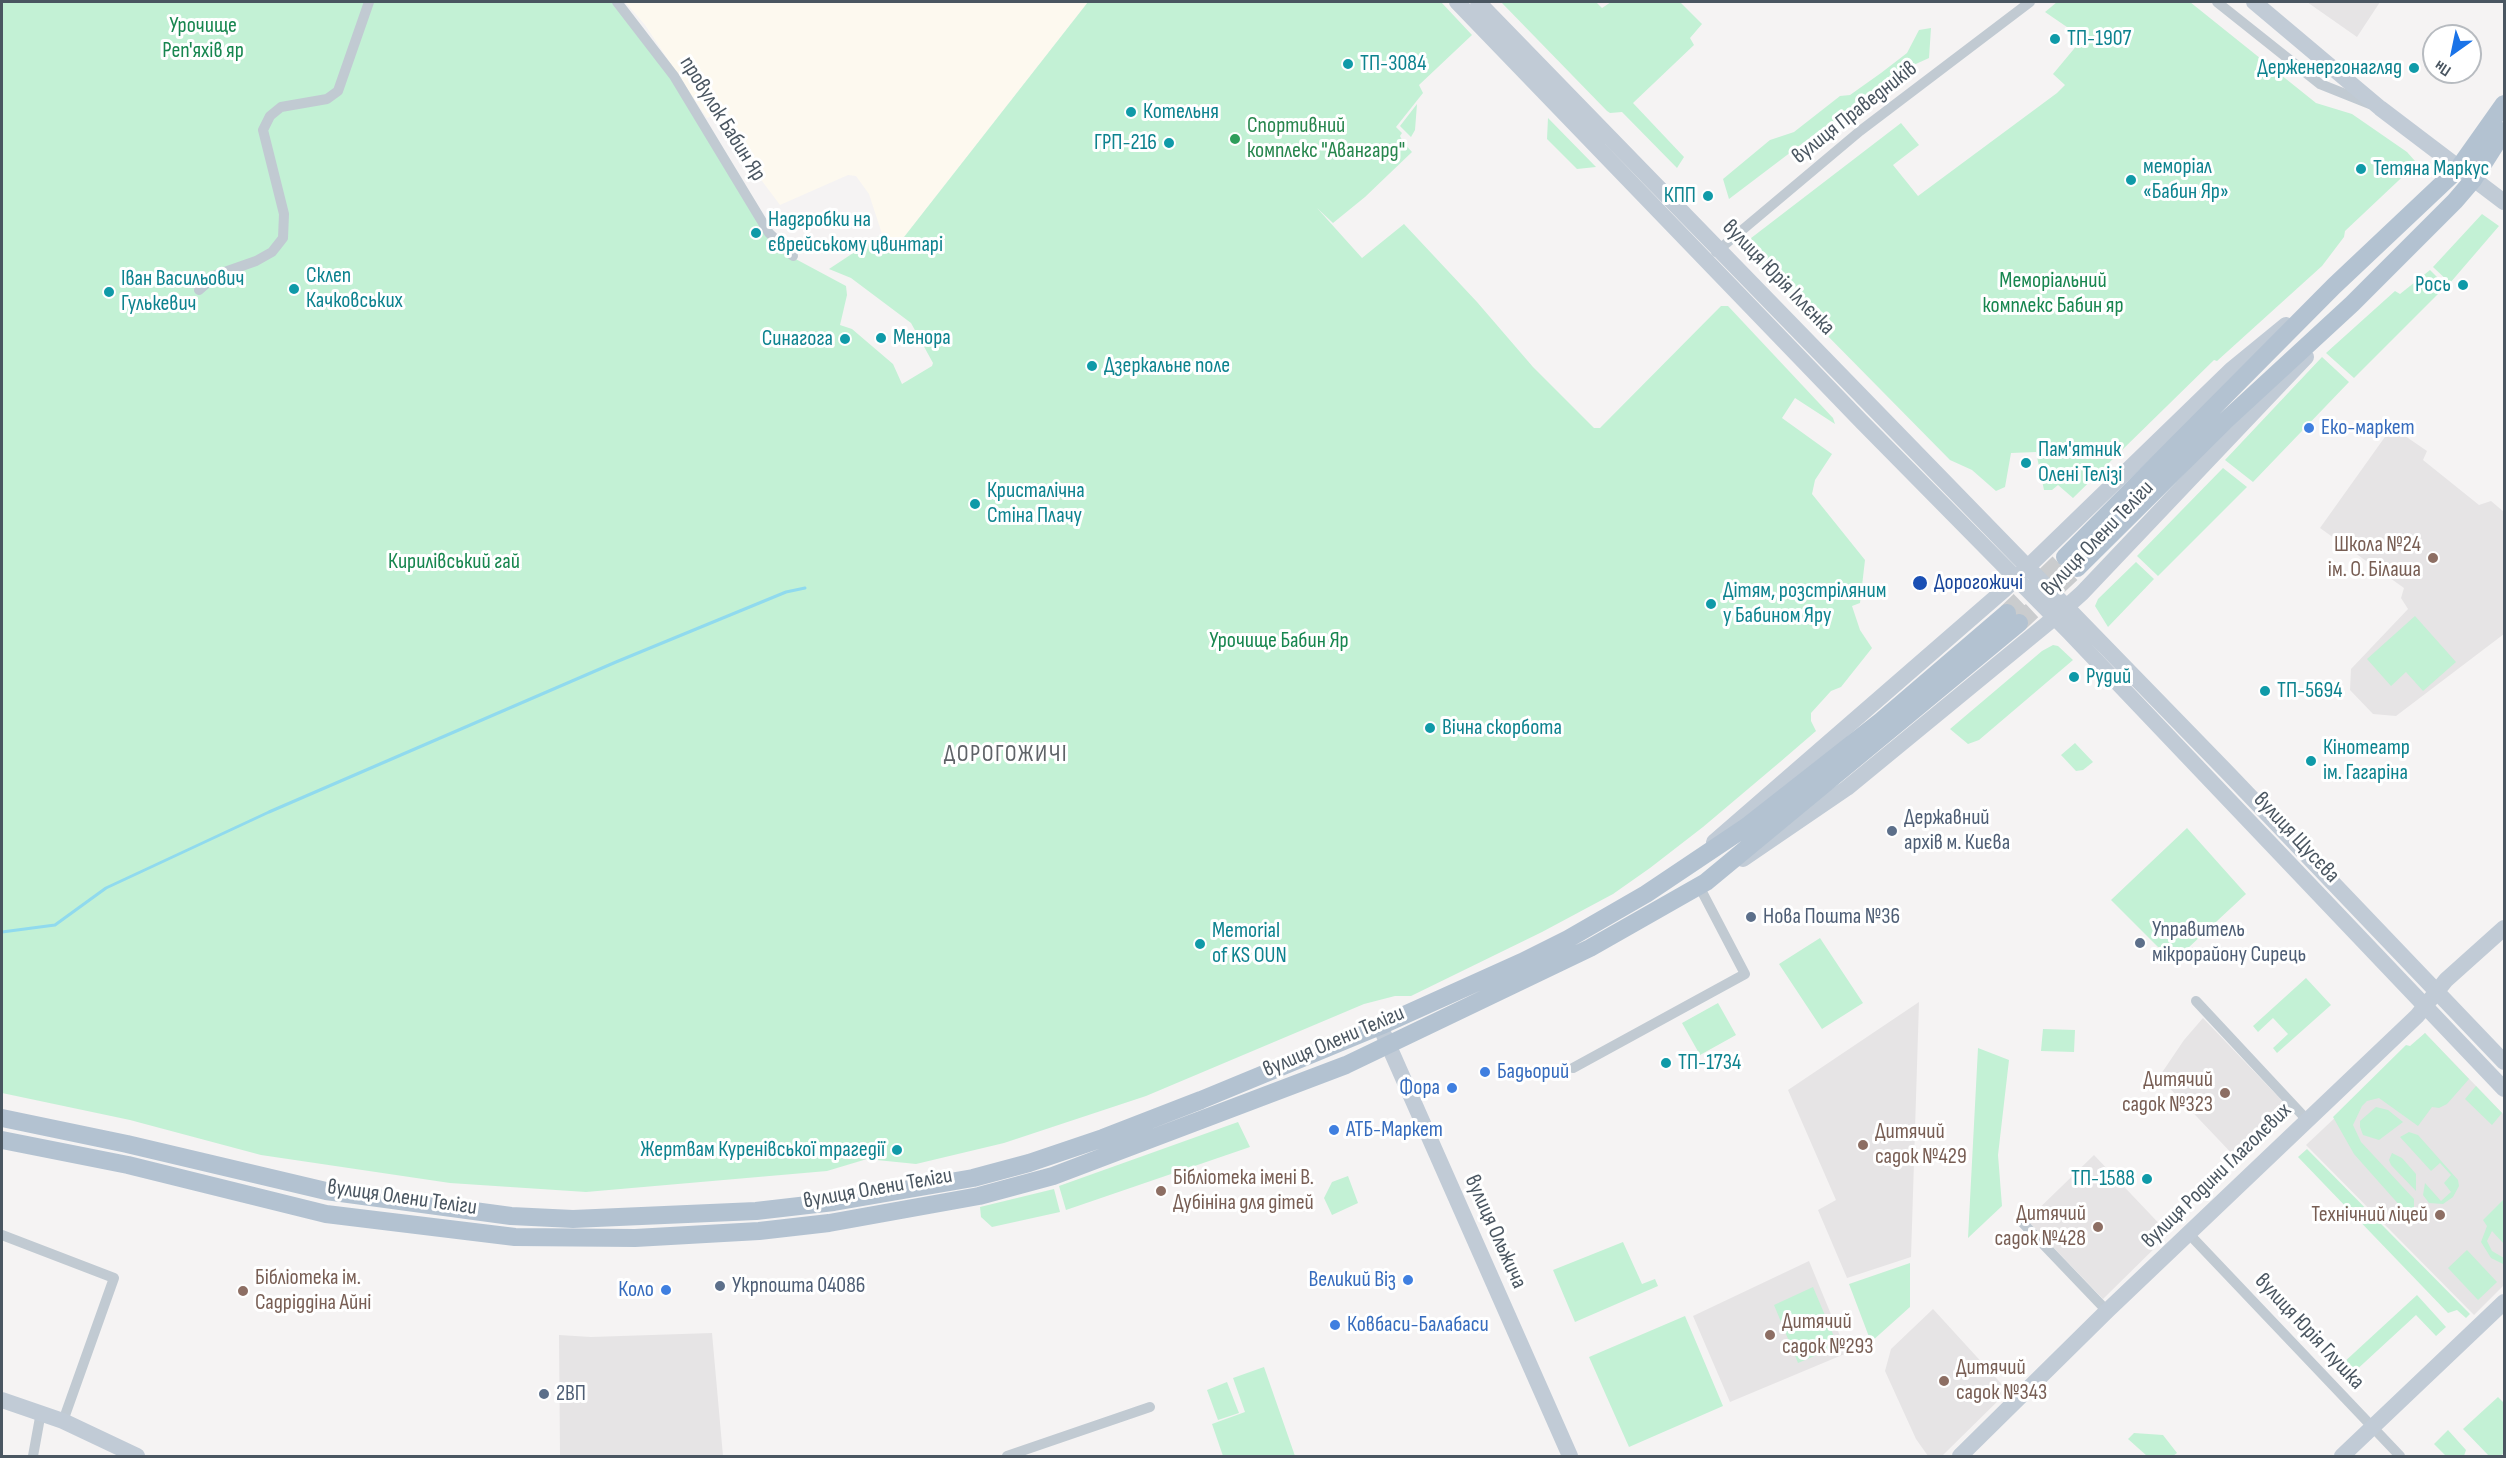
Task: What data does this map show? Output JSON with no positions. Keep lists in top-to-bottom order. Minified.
{"streets":{"main road":["вулиця Юрія Іллєнка","вулиця Олени Теліги","вулиця Щусєва","вулиця Родини Глаголєвих","вулиця Ольжича"],"street":["вулиця Праведників","провулок Бабин Яр","вулиця Юрія Глушка"]},"crossings":[["вулиця Праведників","вулиця Юрія Іллєнка"],["вулиця Юрія Іллєнка","вулиця Олени Теліги"],["вулиця Юрія Іллєнка","вулиця Щусєва"],["вулиця Олени Теліги","вулиця Щусєва"],["вулиця Олени Теліги","вулиця Ольжича"],["вулиця Щусєва","вулиця Родини Глаголєвих"],["вулиця Родини Глаголєвих","вулиця Юрія Глушка"]],"districts":["ДОРОГОЖИЧІ"],"parks":["Урочище Реп'яхів яр","Меморіальний комплекс Бабин яр","Кирилівський гай","Урочище Бабин Яр"],"places":["ТП-1907","ТП-3084","Держенергонагляд","Котельня","Спортивний комплекс \"Авангард\"","ГРП-216","Тетяна Маркус","меморіал «Бабин Яр»","КПП","Надгробки на єврейському цвинтарі","Рось","Склеп Качковських","Іван Васильович Гулькевич","Менора","Синагога","Дзеркальне поле","Еко-маркет","Пам'ятник Олені Телізі","Кристалічна Стіна Плачу","Школа №24 ім. О. Білаша","Дорогожичі","Дітям, розстріляним у Бабином Яру","Рудий","ТП-5694","Вічна скорбота","Кінотеатр ім. Гагаріна","Державний архів м. Києва","Нова Пошта №36","Управитель мікрорайону Сирець","Memorial of KS OUN","ТП-1734","Бадьорий","Фора","Дитячий садок №323","АТБ-Маркет","Дитячий садок №429","Жертвам Куренівської трагедії","ТП-1588","Бібліотека імені В. Дубініна для дітей","Технічний ліцей","Дитячий садок №428","Великий Віз","Укрпошта 04086","Коло","Бібліотека ім. Садріддіна Айні","Ковбаси-Балабаси","Дитячий садок №293","Дитячий садок №343","2ВП"],"north":"bottom left"}
